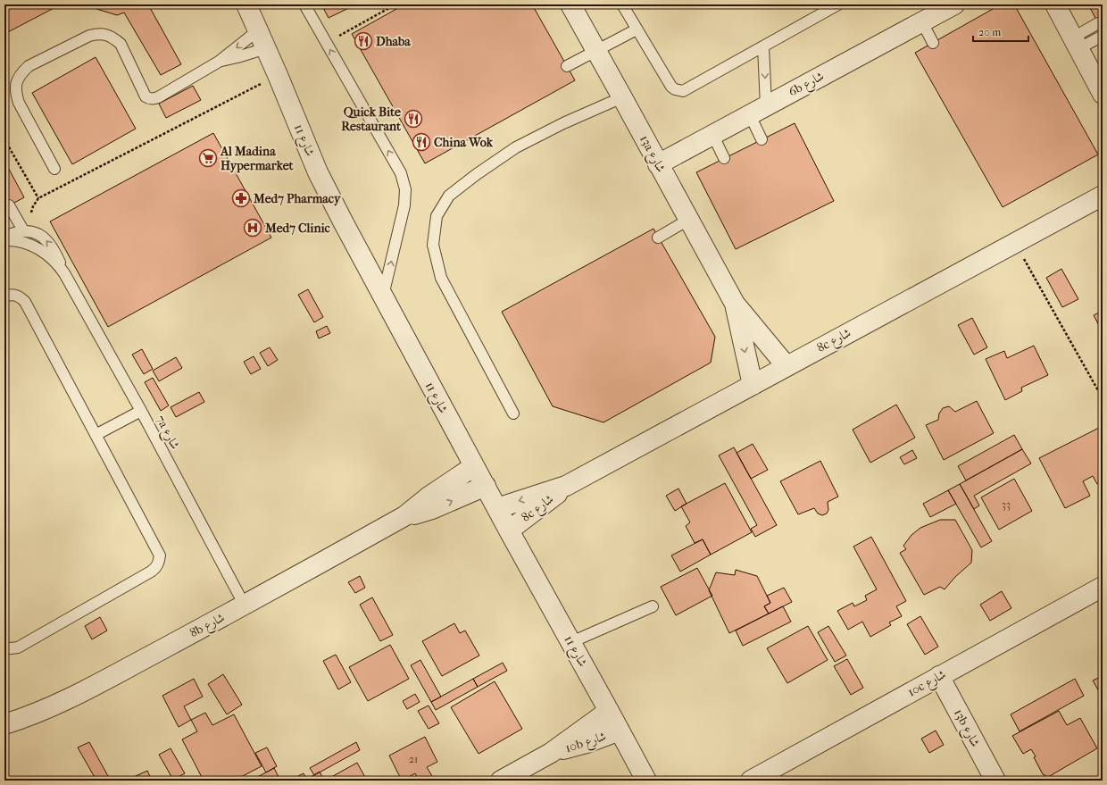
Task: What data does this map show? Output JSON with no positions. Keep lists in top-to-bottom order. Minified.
{"streets":{"street":["6b شارع","شارع 11","13a شارع","8c شارع","8b شارع","10c شارع","13b شارع","10b شارع"],"lane":["7a شارع"]},"crossings":[["6b شارع","13a شارع"],["شارع 11","8c شارع"],["شارع 11","8b شارع"],["شارع 11","10b شارع"],["13a شارع","8c شارع"],["7a شارع","8b شارع"],["10c شارع","13b شارع"]],"places":{"restaurant":["Dhaba","Quick Bite Restaurant","China Wok"],"supermarket":["Al Madina Hypermarket"],"pharmacy":["Med7 Pharmacy"],"hospital":["Med7 Clinic"]},"house_numbers":["33","21"],"scale_bar":"20 m"}
